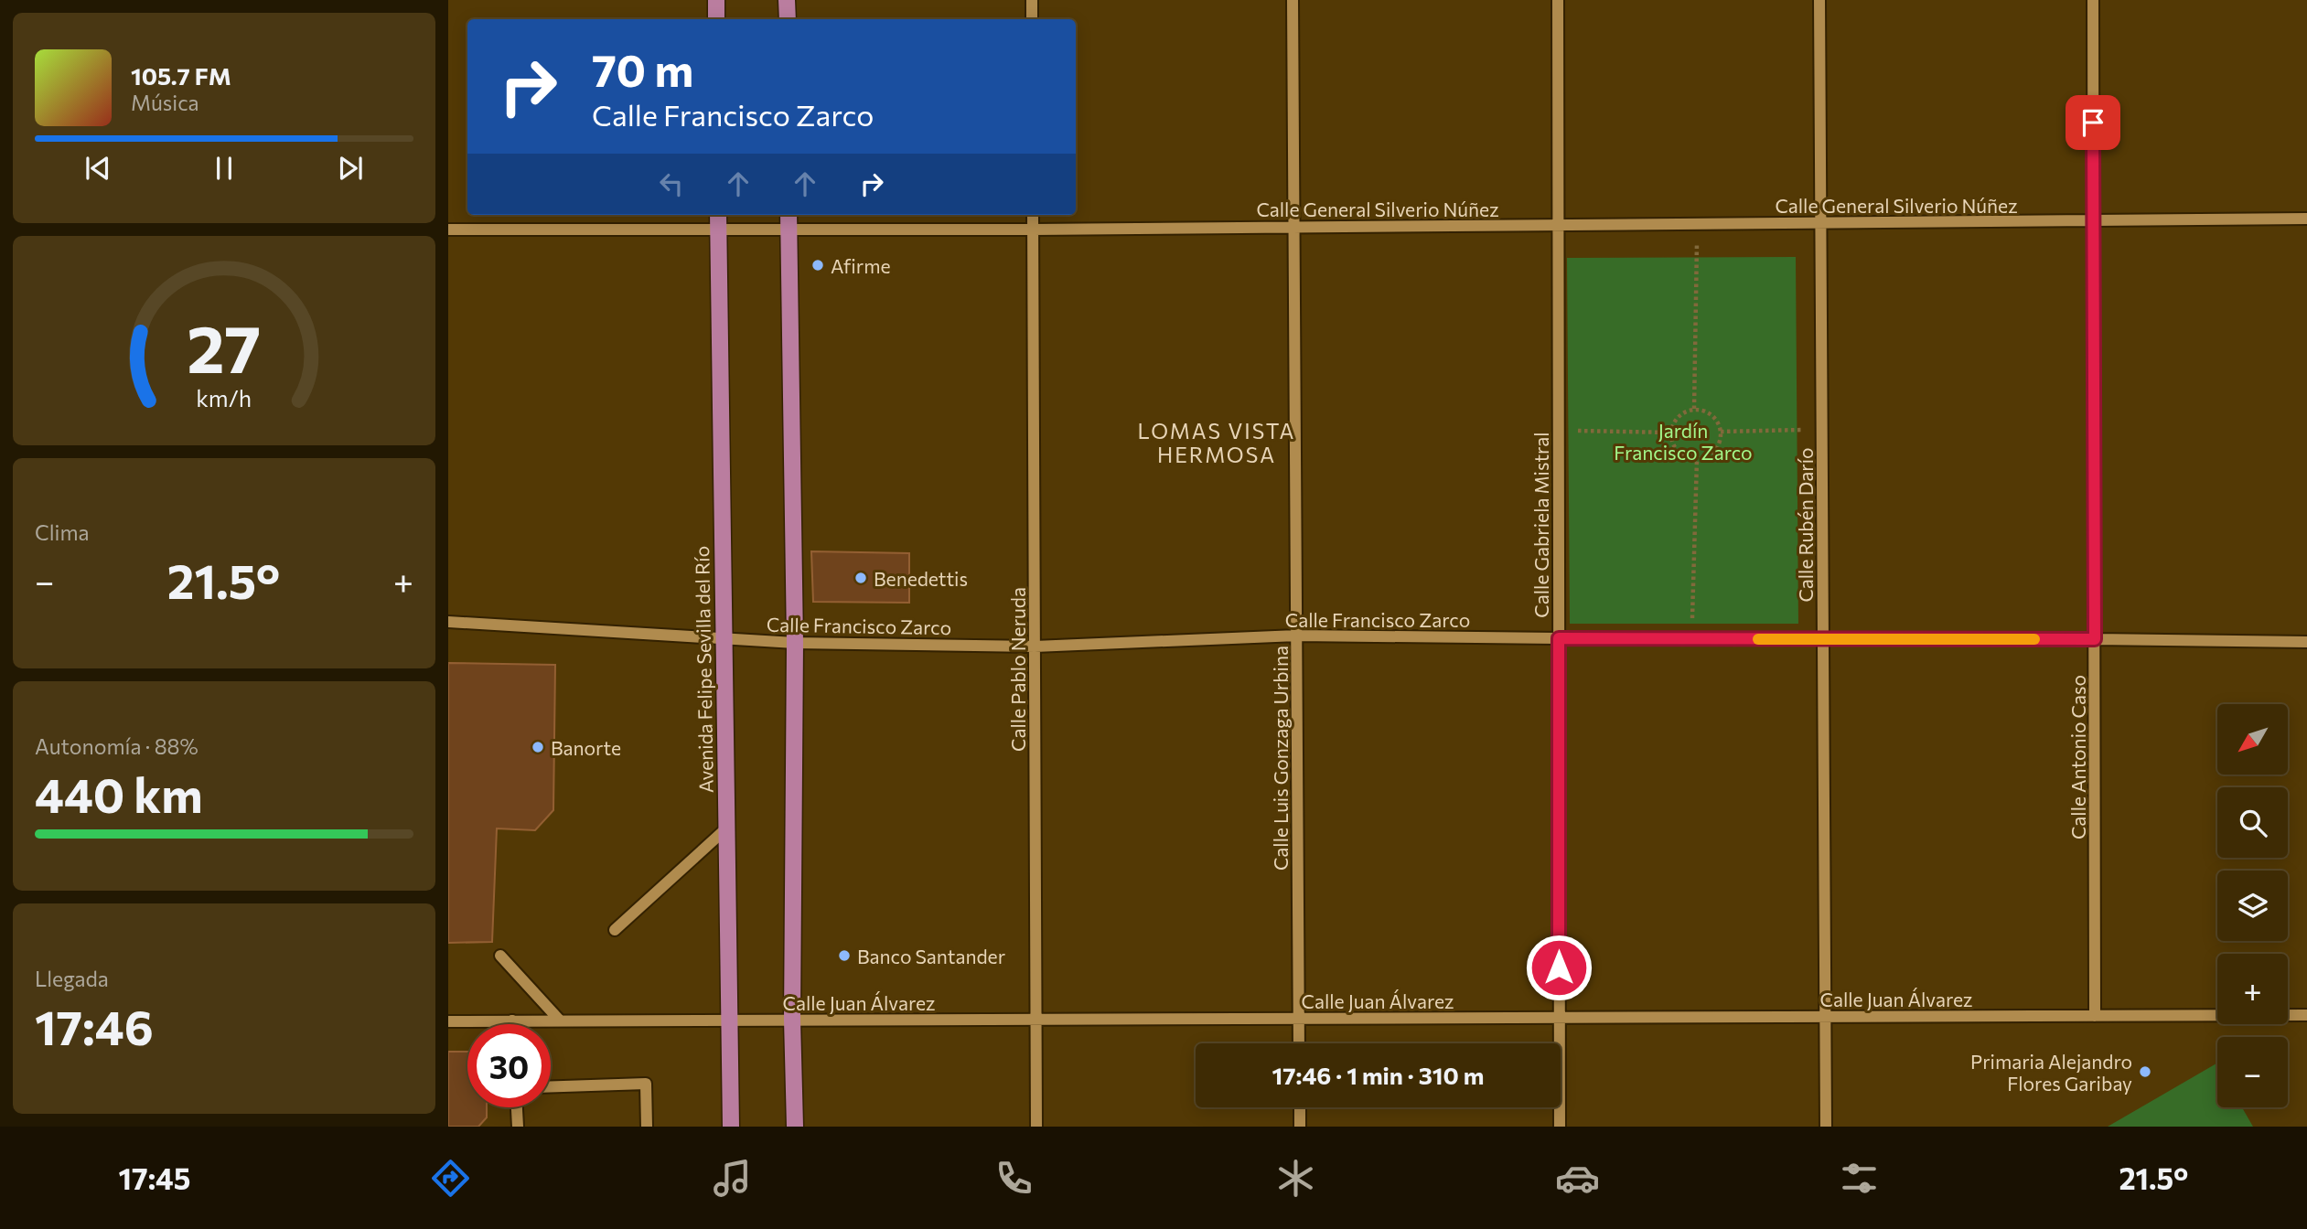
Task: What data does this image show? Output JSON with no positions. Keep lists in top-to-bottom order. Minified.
{"streets":{"main road":["Avenida Felipe Sevilla del Río"],"street":["Calle General Silverio Núñez","Calle Gabriela Mistral","Calle Rubén Darío","Calle Francisco Zarco","Calle Pablo Neruda","Calle Antonio Caso","Calle Luis Gonzaga Urbina","Calle Juan Álvarez"]},"crossings":[["Calle General Silverio Núñez","Calle Gabriela Mistral"],["Calle General Silverio Núñez","Calle Rubén Darío"],["Calle General Silverio Núñez","Avenida Felipe Sevilla del Río"],["Calle General Silverio Núñez","Calle Pablo Neruda"],["Calle General Silverio Núñez","Calle Antonio Caso"],["Calle General Silverio Núñez","Calle Luis Gonzaga Urbina"],["Calle Gabriela Mistral","Calle Francisco Zarco"],["Calle Gabriela Mistral","Calle Juan Álvarez"],["Calle Rubén Darío","Calle Francisco Zarco"],["Calle Rubén Darío","Calle Juan Álvarez"],["Calle Francisco Zarco","Avenida Felipe Sevilla del Río"],["Calle Francisco Zarco","Calle Pablo Neruda"],["Calle Francisco Zarco","Calle Antonio Caso"],["Calle Francisco Zarco","Calle Luis Gonzaga Urbina"],["Avenida Felipe Sevilla del Río","Calle Juan Álvarez"],["Calle Pablo Neruda","Calle Juan Álvarez"],["Calle Antonio Caso","Calle Juan Álvarez"],["Calle Luis Gonzaga Urbina","Calle Juan Álvarez"]],"districts":["LOMAS VISTA HERMOSA"],"parks":["Jardín Francisco Zarco"],"places":["Afirme","Benedettis","Banorte","Banco Santander","Primaria Alejandro Flores Garibay"],"north":"bottom left","page":{"turn":["70 m","Calle Francisco Zarco"],"song":["105.7 FM","Música"],"tile":["Clima",["Autonomía · 88%","440 km"],["Llegada","17:46"]],"heat":["−","21.5°","+"],"map_buttons":["+","−"],"limit":"30","trip":"17:46 · 1 min · 310 m","tabs":["17:45","21.5°"],"gauge":["27","km/h"]}}
